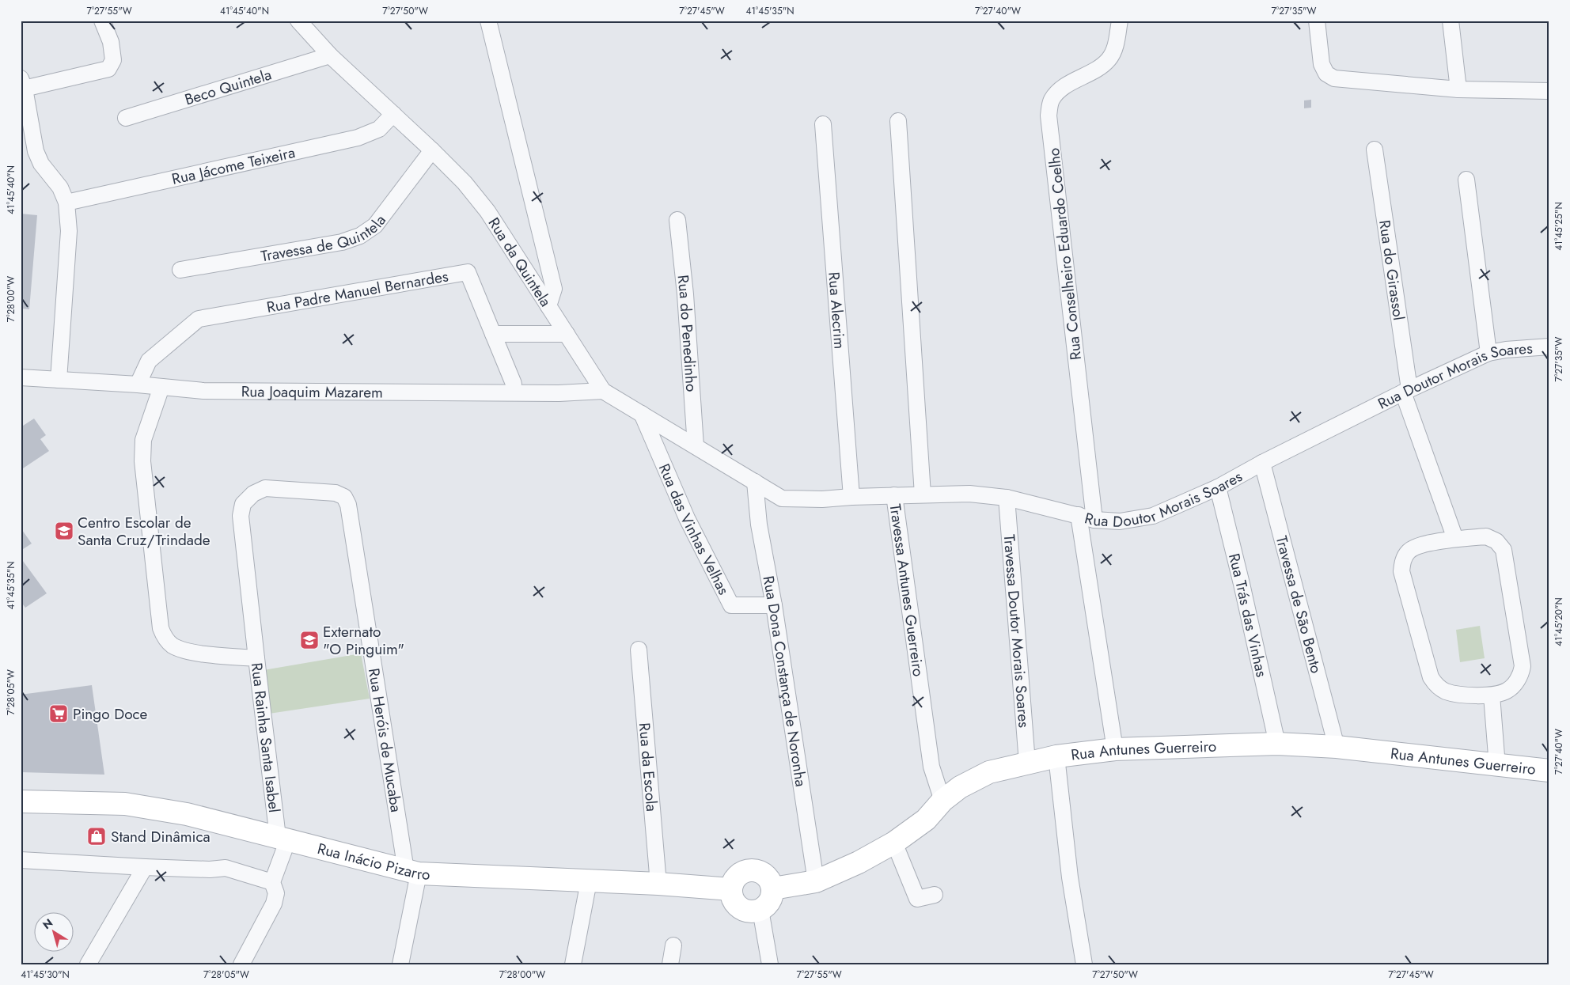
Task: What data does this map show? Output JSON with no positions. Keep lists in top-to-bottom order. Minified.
{"streets":{"main road":["Rua Antunes Guerreiro","Rua Inácio Pizarro"],"street":["Beco Quintela","Rua Jácome Teixeira","Travessa de Quintela","Rua Conselheiro Eduardo Coelho","Rua da Quintela","Rua do Girassol","Rua Padre Manuel Bernardes","Rua Alecrim","Rua do Penedinho","Rua Doutor Morais Soares","Rua Joaquim Mazarem","Rua das Vinhas Velhas","Travessa Antunes Guerreiro","Travessa de São Bento","Rua Trás das Vinhas","Travessa Doutor Morais Soares","Rua Dona Constança de Noronha","Rua Rainha Santa Isabel","Rua Heróis de Mucaba","Rua da Escola"]},"crossings":[["Beco Quintela","Rua da Quintela"],["Rua Jácome Teixeira","Rua da Quintela"],["Travessa de Quintela","Rua da Quintela"],["Rua Conselheiro Eduardo Coelho","Rua Doutor Morais Soares"],["Rua da Quintela","Rua do Penedinho"],["Rua da Quintela","Rua Doutor Morais Soares"],["Rua da Quintela","Rua Joaquim Mazarem"],["Rua da Quintela","Rua das Vinhas Velhas"],["Rua da Quintela","Rua Dona Constança de Noronha"],["Rua do Girassol","Rua Doutor Morais Soares"],["Rua Padre Manuel Bernardes","Rua Joaquim Mazarem"],["Rua Alecrim","Rua Doutor Morais Soares"],["Rua Doutor Morais Soares","Travessa Antunes Guerreiro"],["Rua Doutor Morais Soares","Travessa de São Bento"],["Rua Doutor Morais Soares","Rua Trás das Vinhas"],["Rua Doutor Morais Soares","Travessa Doutor Morais Soares"],["Rua Doutor Morais Soares","Rua Dona Constança de Noronha"],["Rua Joaquim Mazarem","Rua Rainha Santa Isabel"],["Rua das Vinhas Velhas","Rua Dona Constança de Noronha"],["Travessa Antunes Guerreiro","Rua Antunes Guerreiro"],["Travessa de São Bento","Rua Antunes Guerreiro"],["Rua Trás das Vinhas","Rua Antunes Guerreiro"],["Travessa Doutor Morais Soares","Rua Antunes Guerreiro"],["Rua Dona Constança de Noronha","Rua Antunes Guerreiro"],["Rua Rainha Santa Isabel","Rua Heróis de Mucaba"],["Rua Rainha Santa Isabel","Rua Inácio Pizarro"],["Rua Heróis de Mucaba","Rua Inácio Pizarro"],["Rua Antunes Guerreiro","Rua Inácio Pizarro"],["Rua da Escola","Rua Inácio Pizarro"]],"places":{"school or university":["Centro Escolar de Santa Cruz/Trindade","Externato \"O Pinguim\""],"supermarket":["Pingo Doce"],"shop":["Stand Dinâmica"]},"north":"top left","coordinates":["7°27'55\"W","41°45'40\"N","7°27'50\"W","7°27'45\"W","41°45'35\"N","7°27'40\"W","7°27'35\"W","41°45'25\"N","7°28'00\"W","41°45'20\"N","7°28'05\"W","41°45'30\"N"]}
